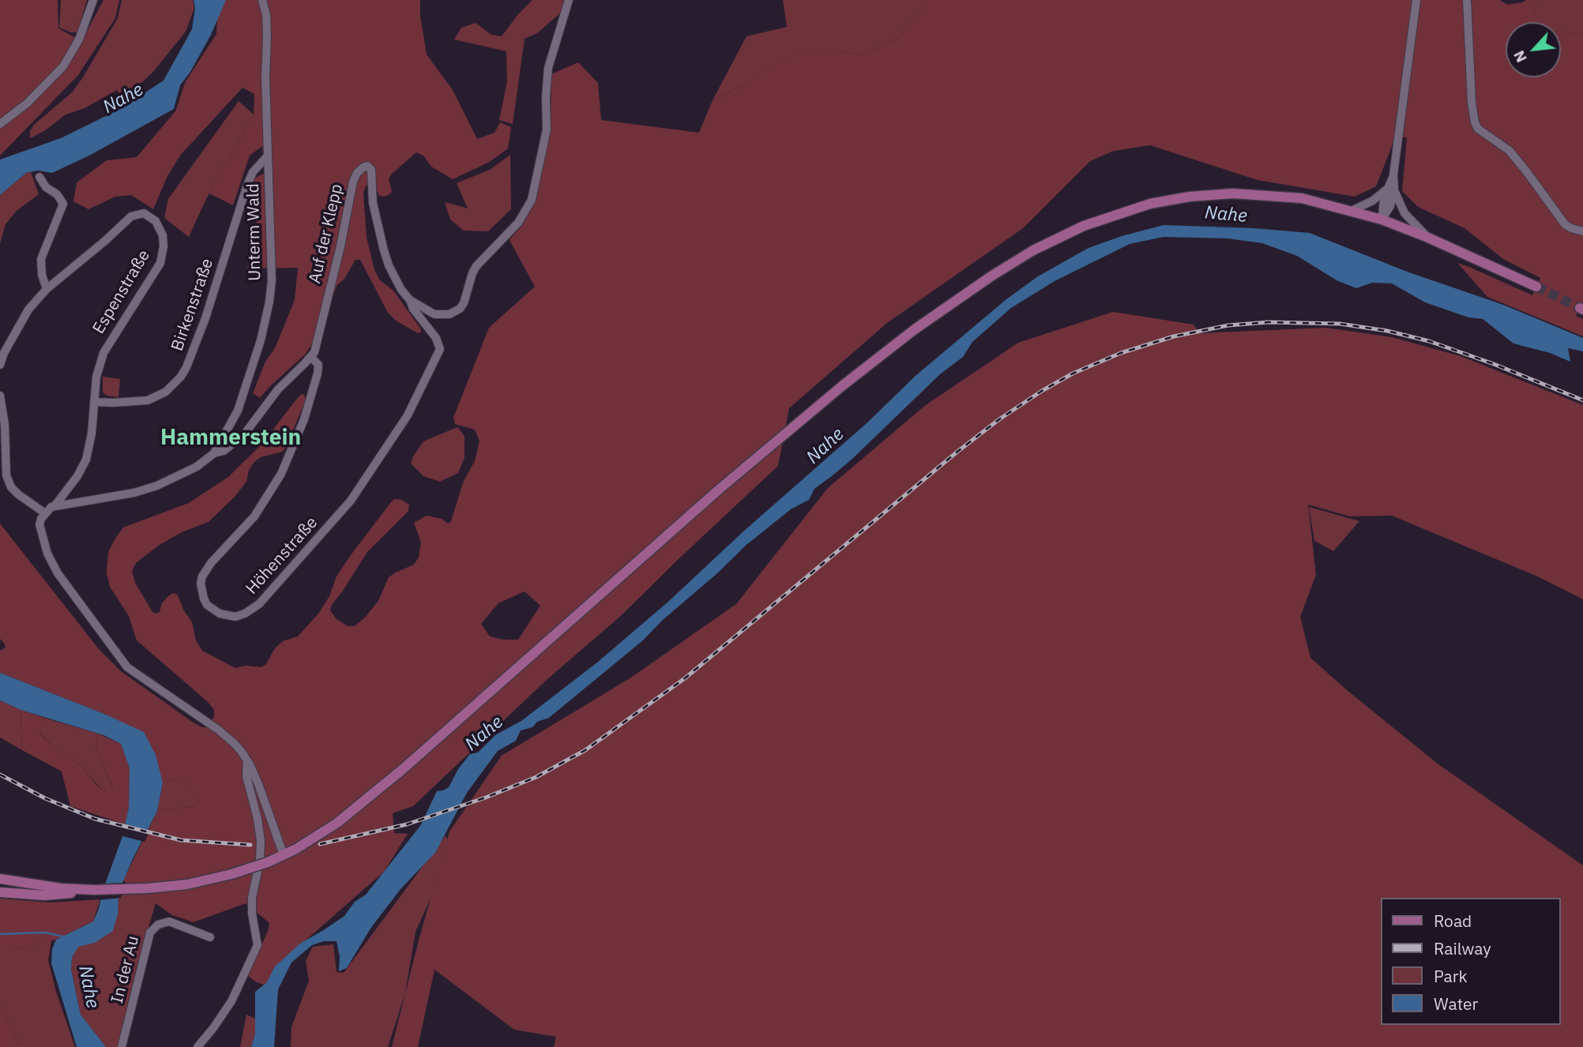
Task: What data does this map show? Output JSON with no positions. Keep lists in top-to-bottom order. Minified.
{"streets":{"street":["Unterm Wald","Auf der Klepp","Espenstraße","Birkenstraße","Höhenstraße","In der Au"]},"crossings":[["Unterm Wald","Birkenstraße"],["Auf der Klepp","Höhenstraße"],["Espenstraße","Birkenstraße"]],"districts":["Hammerstein"],"water":["Nahe"],"legend":["Road","Railway","Park","Water"],"north":"bottom left"}
